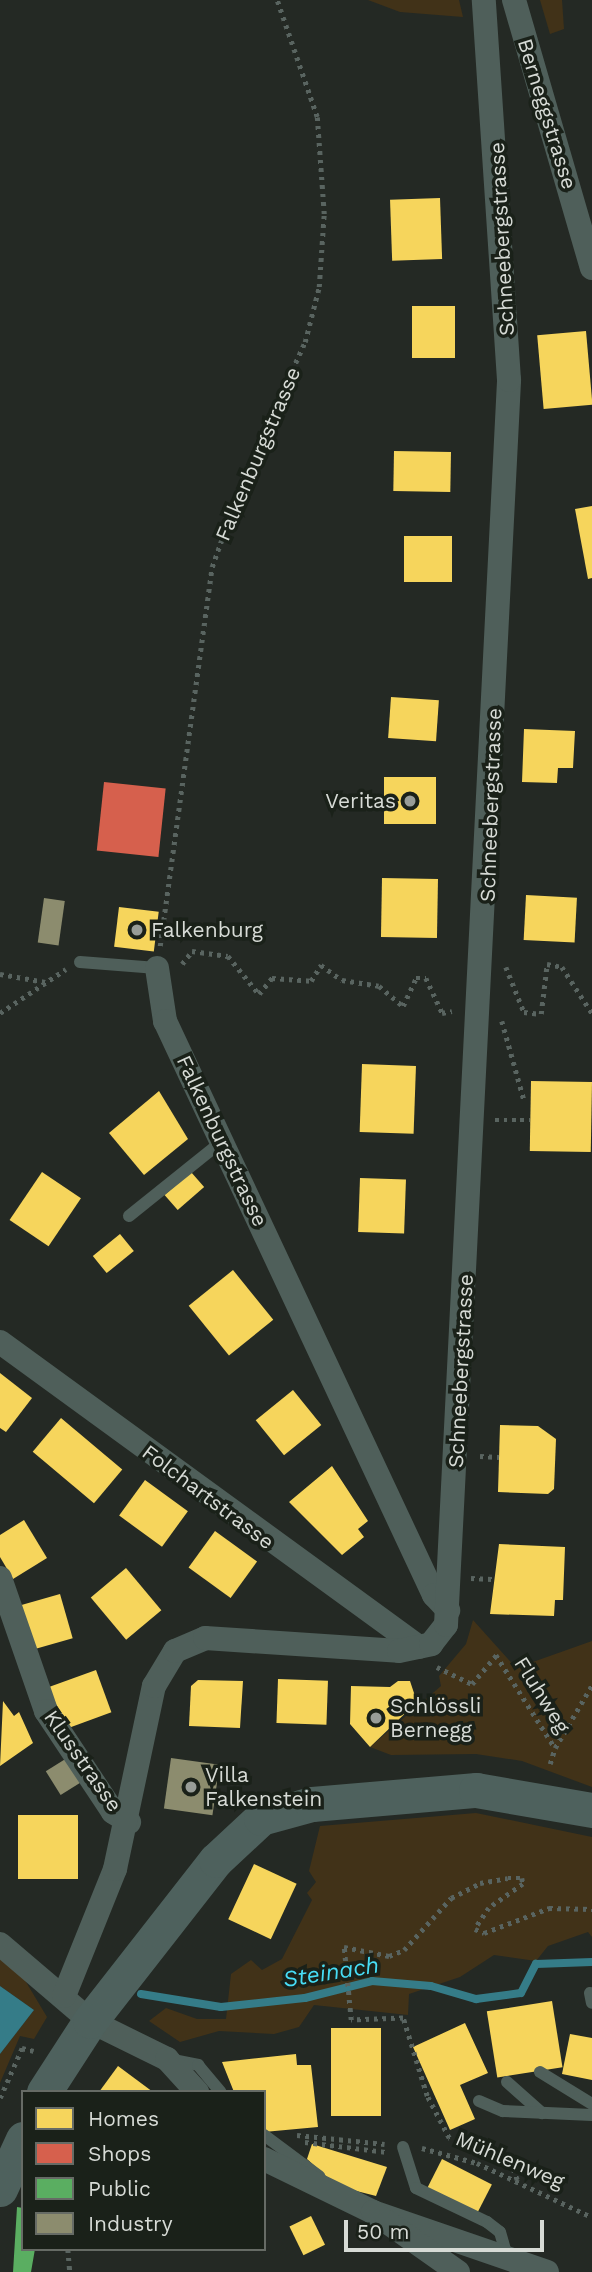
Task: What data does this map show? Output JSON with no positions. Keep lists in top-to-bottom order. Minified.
{"streets":{"street":["Berneggstrasse","Schneebergstrasse","Falkenburgstrasse","Folchartstrasse","Klusstrasse"],"path":["Fluhweg","Mühlenweg"]},"crossings":[["Schneebergstrasse","Falkenburgstrasse"]],"water":["Steinach"],"places":["Veritas","Falkenburg","Schlössli Bernegg","Villa Falkenstein"],"legend":["Homes","Shops","Public","Industry"],"scale_bar":"50 m"}
